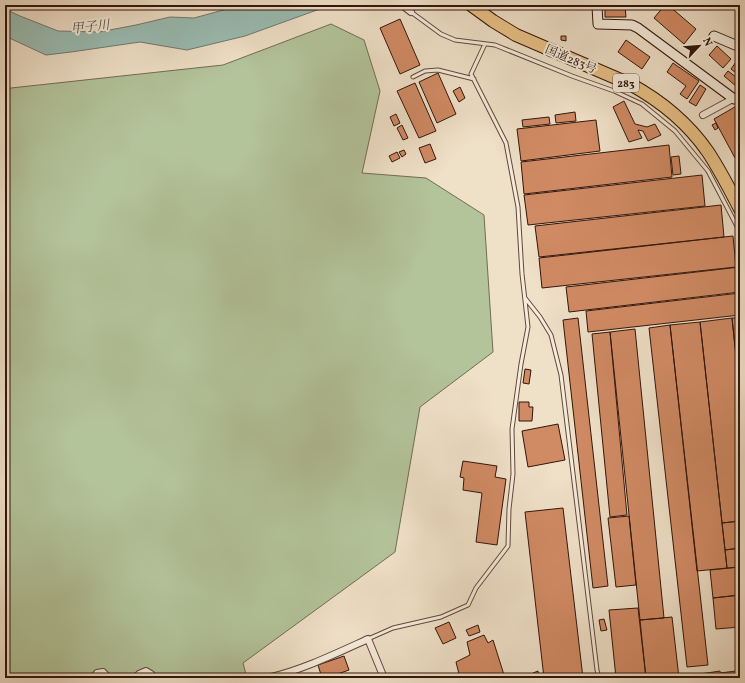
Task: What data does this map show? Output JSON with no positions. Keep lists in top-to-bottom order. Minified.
{"streets":{"highway":["国道283号","283"]},"water":["甲子川"],"north":"top right"}
